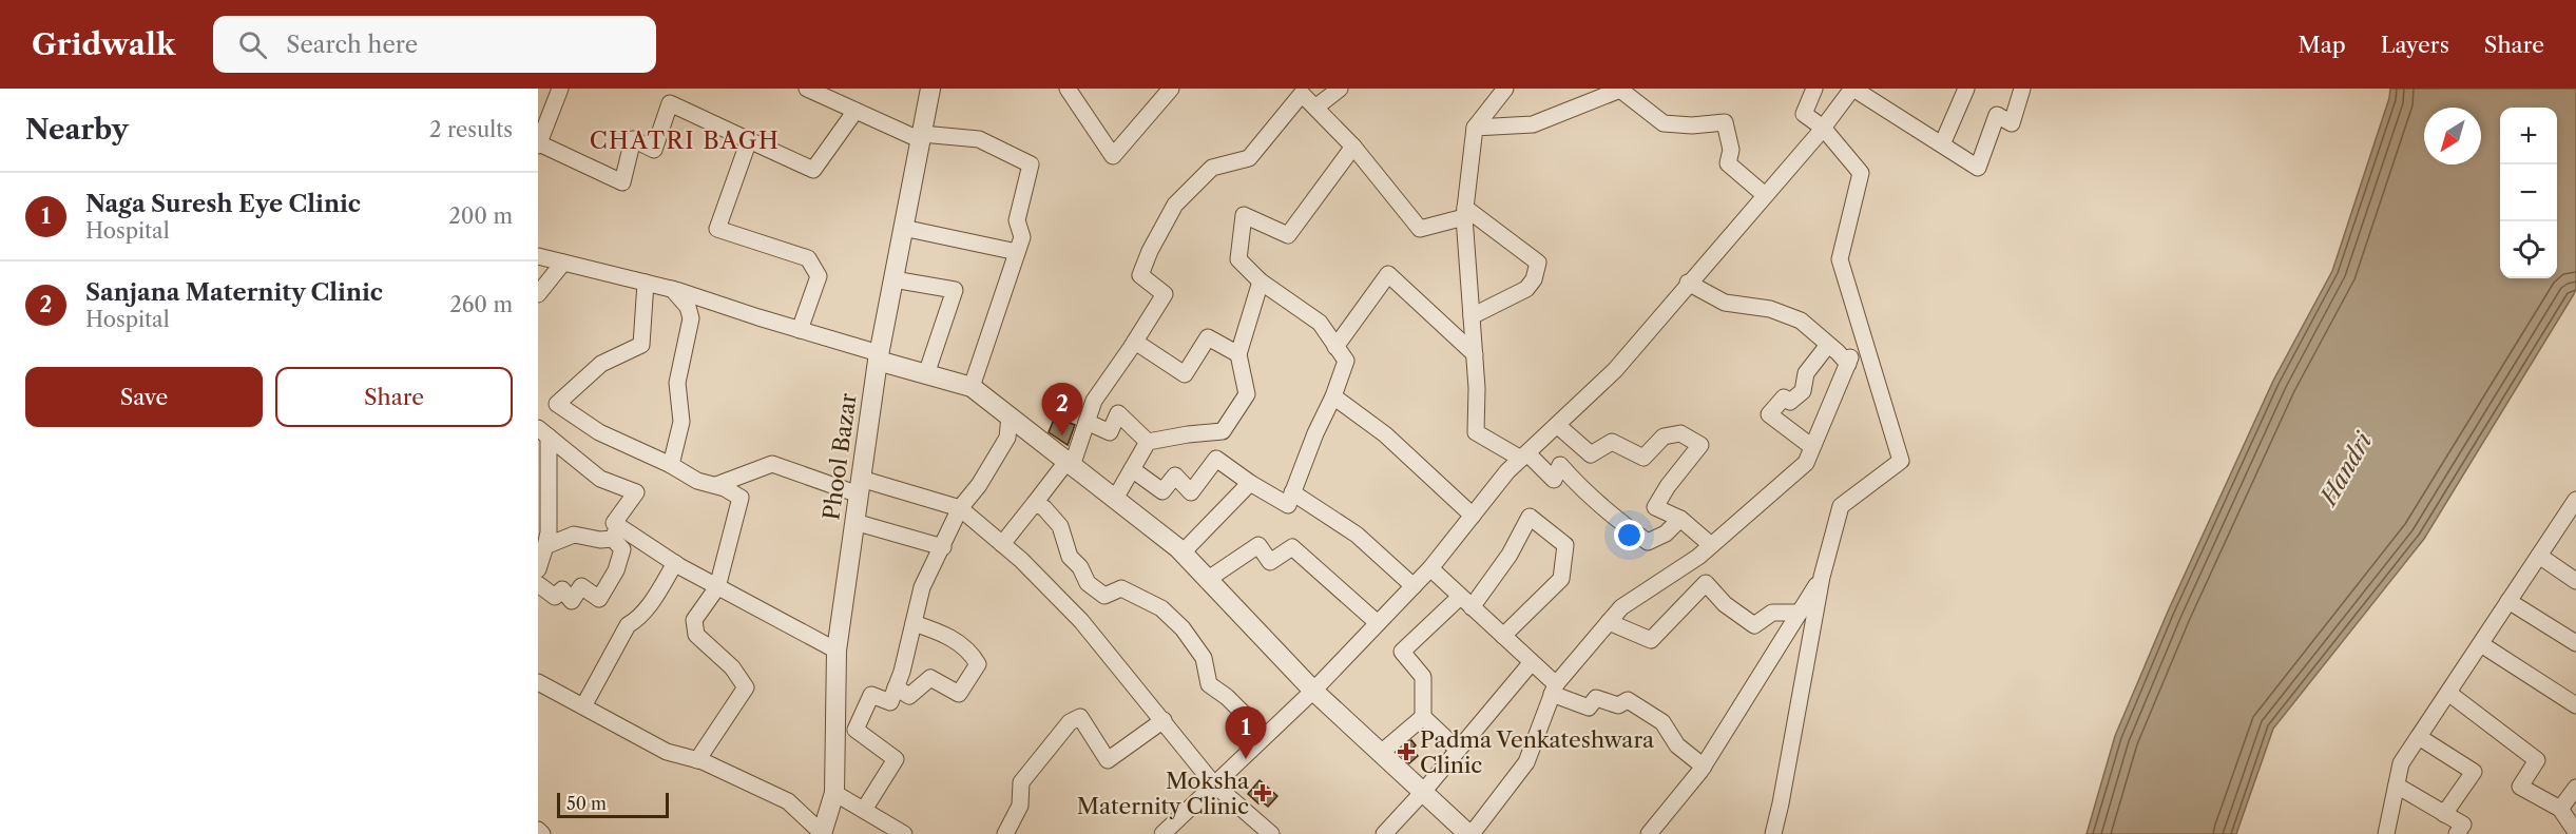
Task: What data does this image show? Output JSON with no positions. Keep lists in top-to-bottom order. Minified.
{"streets":{"street":["Phool Bazar"]},"districts":["CHATRI BAGH"],"water":["Handri"],"places":{"health":["Padma Venkateshwara Clinic","Moksha Maternity Clinic"]},"scale_bar":"50 m","north":"bottom left","page":{"header":"Gridwalk","search":"Search here","nav":["Map","Layers","Share"],"heading":["Nearby","2 results"],"map_buttons":["+","−"],"list":[{"mark":"1","name":"Naga Suresh Eye Clinic","note":"Hospital","value":"200 m"},{"mark":"2","name":"Sanjana Maternity Clinic","note":"Hospital","value":"260 m"}],"buttons":["Save","Share"],"pins":["2","1"],"scale":"50 m"}}
